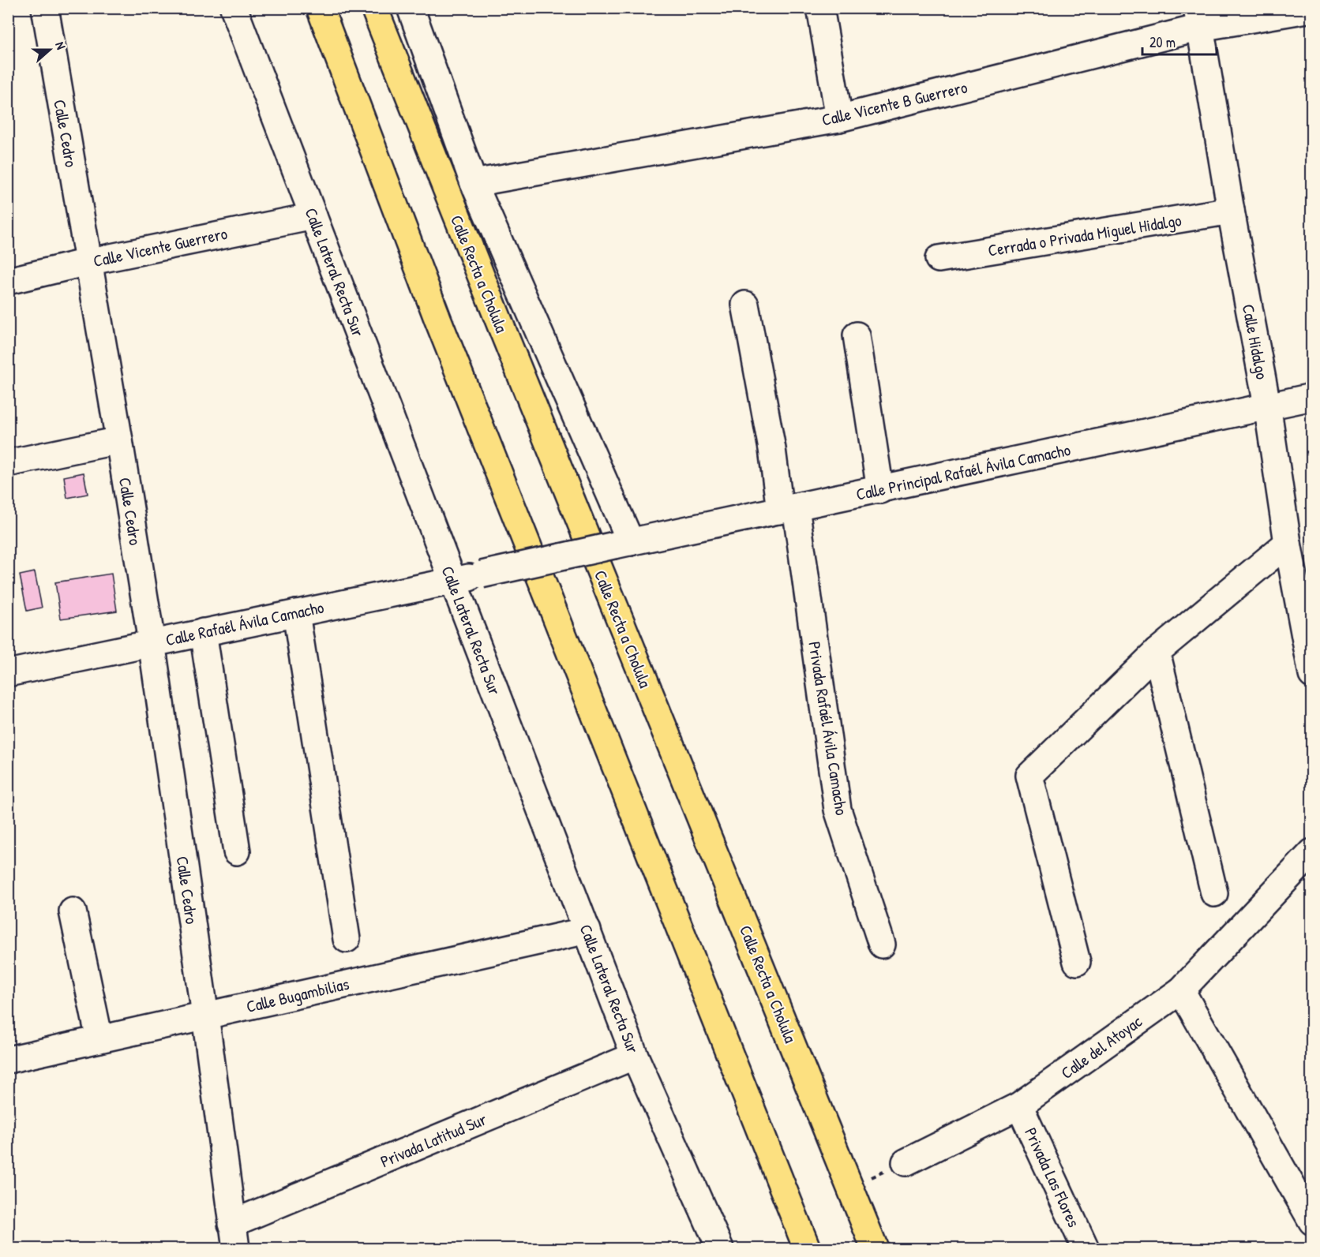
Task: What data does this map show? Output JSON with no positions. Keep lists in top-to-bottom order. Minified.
{"streets":{"main road":["Calle Recta a Cholula"],"street":["Calle Vicente B Guerrero","Calle Cedro","Cerrada o Privada Miguel Hidalgo","Calle Vicente Guerrero","Calle Lateral Recta Sur","Calle Hidalgo","Calle Principal Rafaél Ávila Camacho","Calle Rafaél Ávila Camacho","Privada Rafaél Ávila Camacho","Calle Bugambilias","Calle del Atoyac","Privada Latitud Sur","Privada Las Flores"]},"crossings":[["Calle Vicente B Guerrero","Calle Hidalgo"],["Calle Cedro","Calle Vicente Guerrero"],["Calle Cedro","Calle Rafaél Ávila Camacho"],["Calle Cedro","Calle Bugambilias"],["Cerrada o Privada Miguel Hidalgo","Calle Hidalgo"],["Calle Vicente Guerrero","Calle Lateral Recta Sur"],["Calle Lateral Recta Sur","Calle Rafaél Ávila Camacho"],["Calle Lateral Recta Sur","Calle Bugambilias"],["Calle Lateral Recta Sur","Privada Latitud Sur"],["Calle Hidalgo","Calle Principal Rafaél Ávila Camacho"],["Calle Principal Rafaél Ávila Camacho","Calle Rafaél Ávila Camacho"],["Calle Principal Rafaél Ávila Camacho","Privada Rafaél Ávila Camacho"],["Calle del Atoyac","Privada Las Flores"]],"scale_bar":"20 m","north":"right"}
